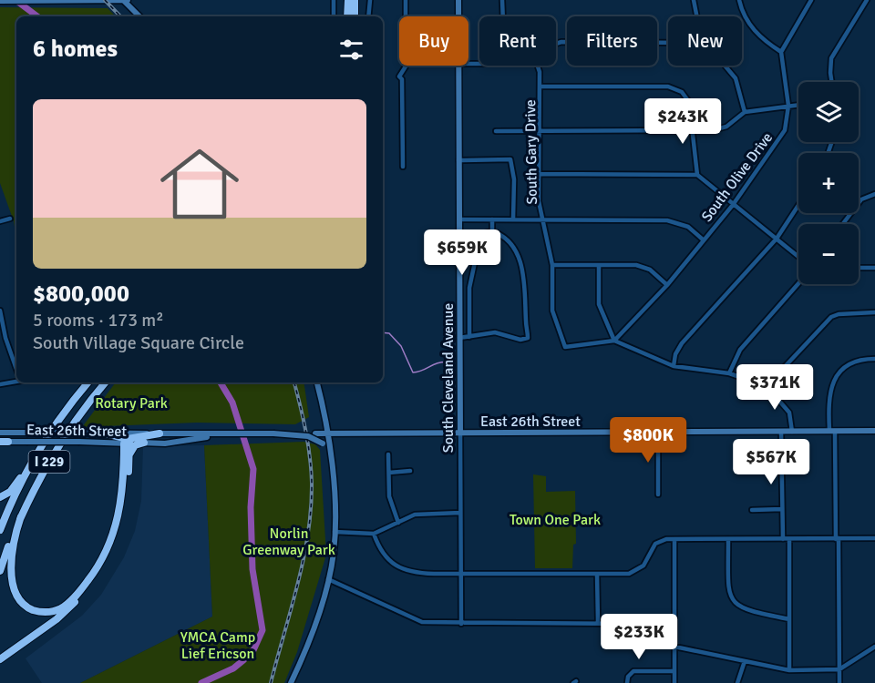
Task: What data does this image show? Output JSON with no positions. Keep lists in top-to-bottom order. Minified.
{"streets":{"highway":["I 229"],"main road":["South Cleveland Avenue","East 26th Street"],"street":["South Gary Drive","South Olive Drive"]},"crossings":[["South Gary Drive","South Olive Drive"],["South Cleveland Avenue","East 26th Street"]],"parks":["Rotary Park","Town One Park","Norlin Greenway Park","YMCA Camp Lief Ericson"],"page":{"chip":["Buy","Rent","Filters","New"],"heading":"6 homes","map_buttons":["+","−"],"list":[{"name":"$800,000","note":"5 rooms · 173 m² · South Village Square Circle"}],"price":["$243K","$659K","$371K","$800K","$567K","$233K"]}}
